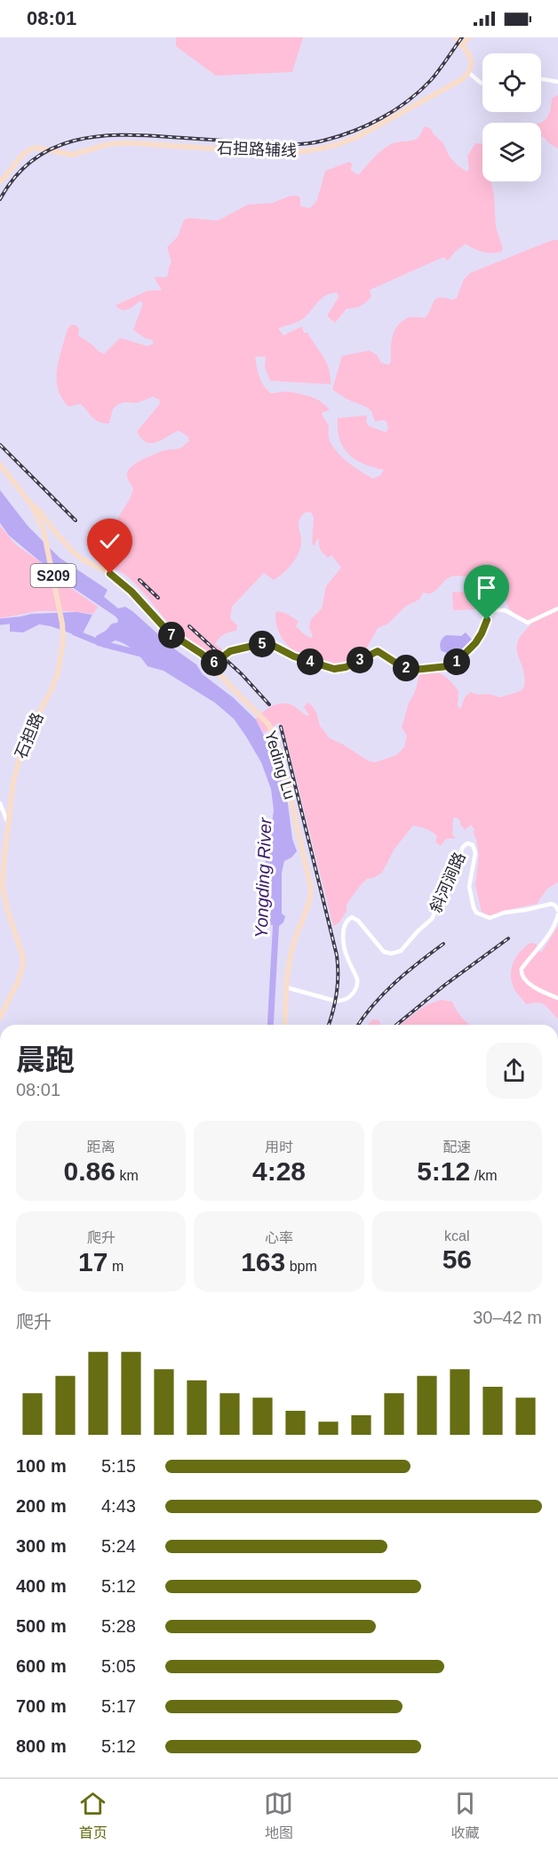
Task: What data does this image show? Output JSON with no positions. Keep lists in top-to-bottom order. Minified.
{"streets":{"main road":["石担路辅线","S209","石担路","Yeding Lu"],"street":["斜河涧路"]},"crossings":[["石担路","Yeding Lu"],["Yeding Lu","斜河涧路"]],"water":["Yongding River"],"page":{"status":"08:01","pins":["7","5","3","1","4","6","2"],"heading":["晨跑","08:01"],"stats":[["距离","0.86 km"],["用时","4:28"],["配速","5:12 /km"],["爬升","17 m"],["心率","163 bpm"],["kcal","56"]],"chart":["爬升","30–42 m"],"list":[{"name":"100 m","note":"5:15"},{"name":"200 m","note":"4:43"},{"name":"300 m","note":"5:24"},{"name":"400 m","note":"5:12"},{"name":"500 m","note":"5:28"},{"name":"600 m","note":"5:05"},{"name":"700 m","note":"5:17"},{"name":"800 m","note":"5:12"}],"tabs":["首页","地图","收藏"]}}
